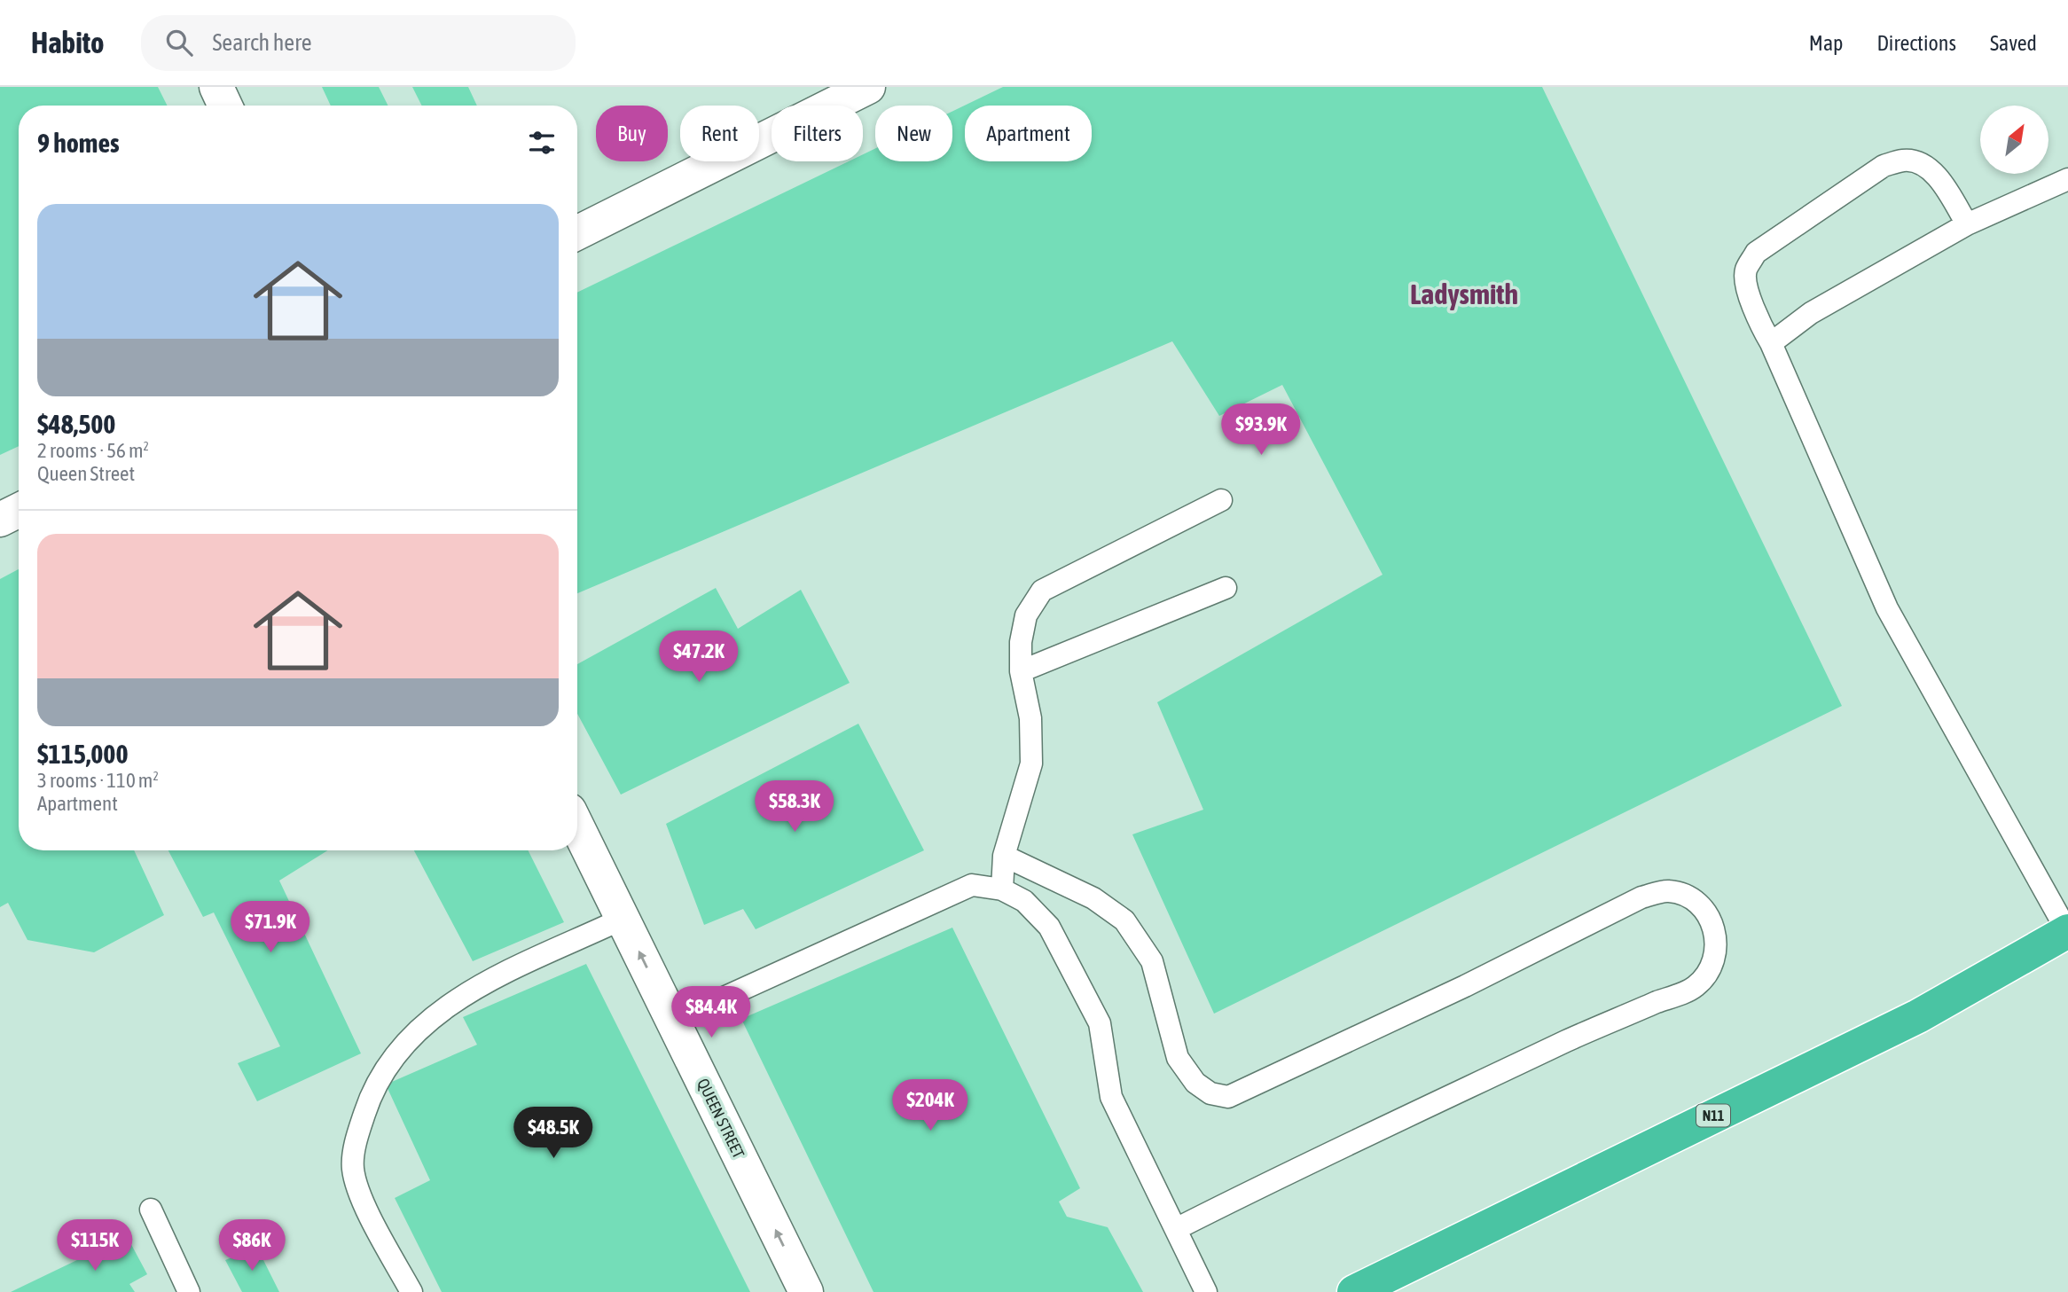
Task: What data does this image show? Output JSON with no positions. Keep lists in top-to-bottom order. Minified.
{"streets":{"highway":["N11"],"street":["QUEEN STREET"]},"one_way":["QUEEN STREET"],"districts":["Ladysmith"],"north":"top right","page":{"header":"Habito","search":"Search here","nav":["Map","Directions","Saved"],"chip":["Buy","Rent","Filters","New","Apartment"],"heading":"9 homes","list":[{"name":"$48,500","note":"2 rooms · 56 m² · Queen Street"},{"name":"$115,000","note":"3 rooms · 110 m² · Apartment"}],"price":["$93.9K","$47.2K","$58.3K","$71.9K","$84.4K","$204K","$48.5K","$115K","$86K"]}}
